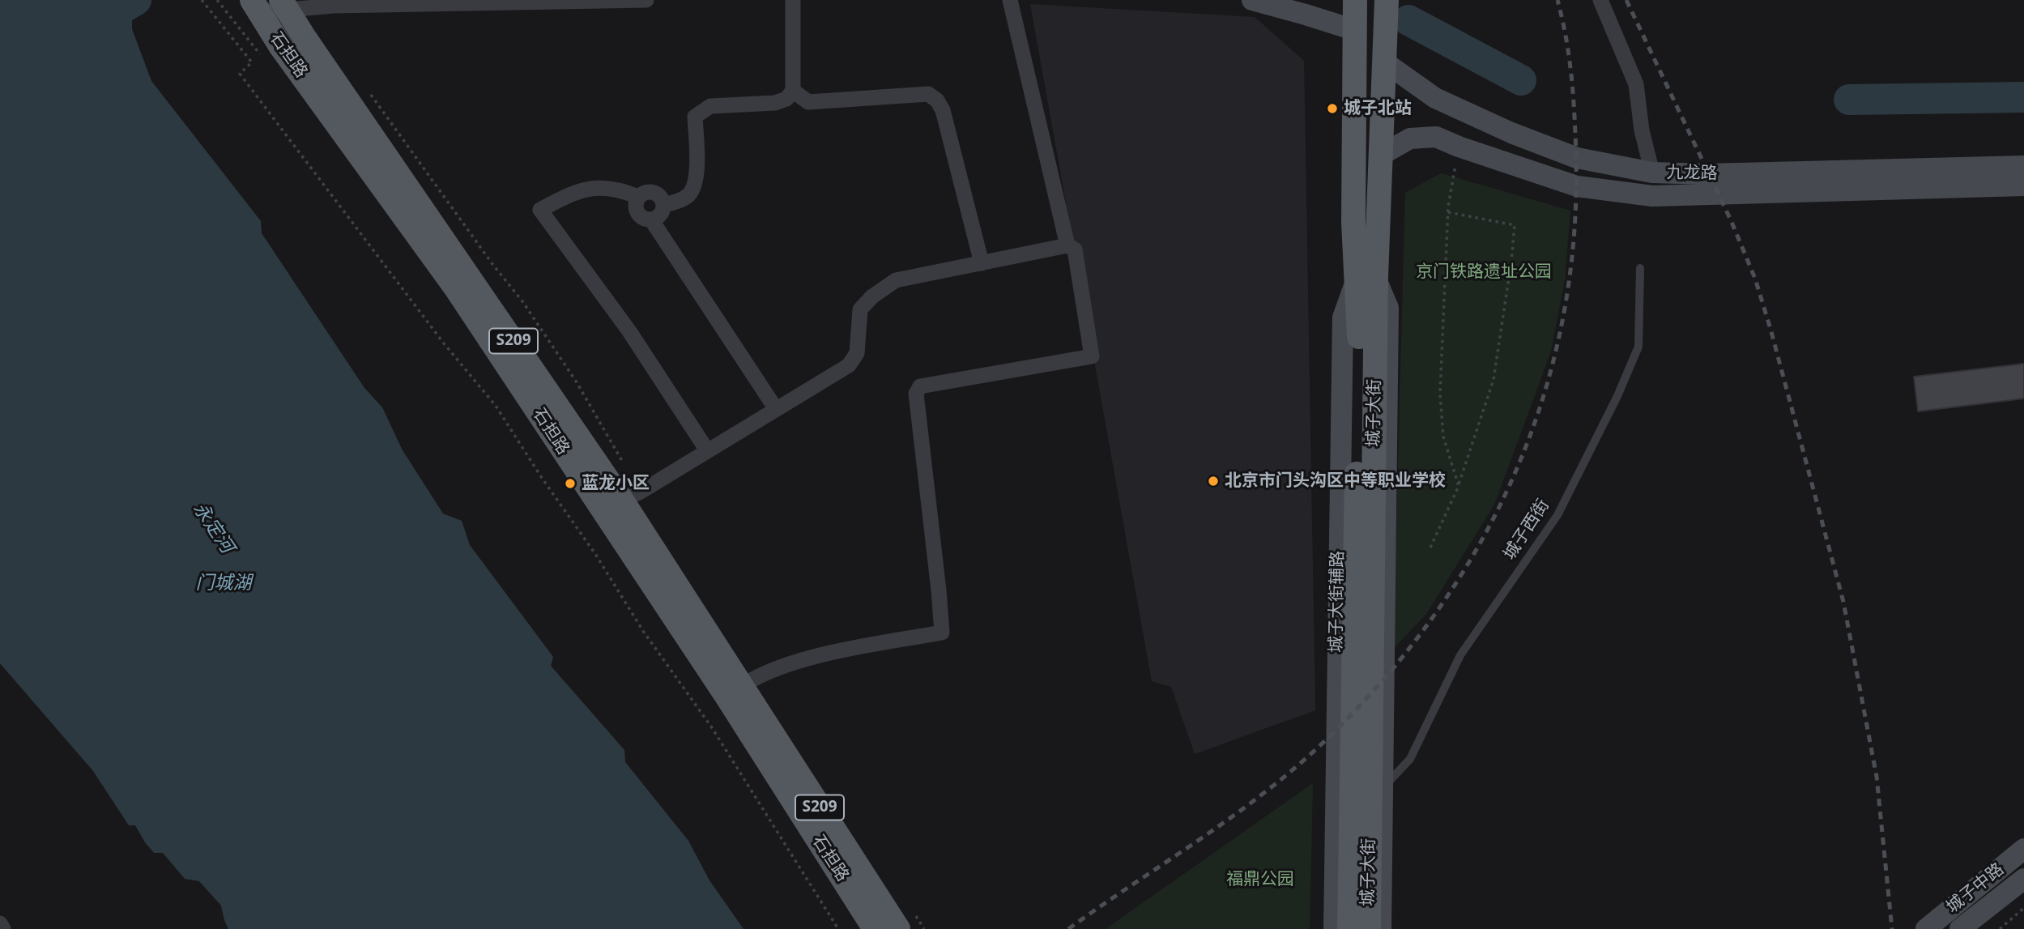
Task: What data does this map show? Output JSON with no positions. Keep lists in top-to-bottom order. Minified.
{"streets":{"main road":["石担路","九龙路","S209","城子大街","城子大街辅路","城子中路"],"lane":["城子西街"]},"crossings":[["九龙路","城子大街"],["城子大街","城子大街辅路"]],"water":["永定河","门城湖"],"parks":["京门铁路遗址公园","福鼎公园"],"places":["城子北站","北京市门头沟区中等职业学校","蓝龙小区"]}
